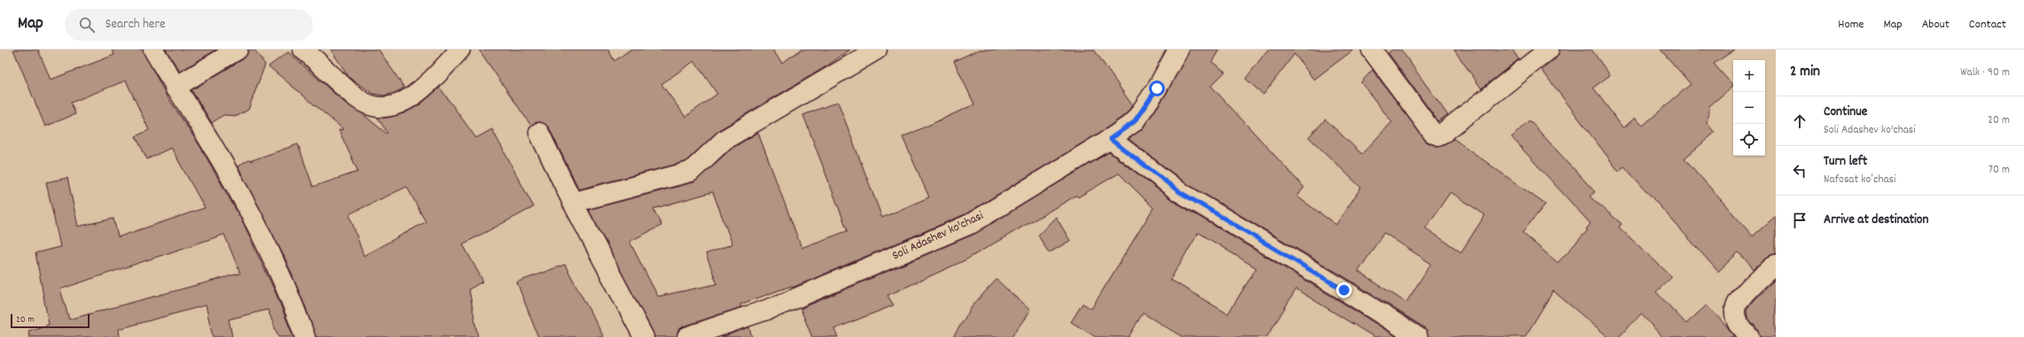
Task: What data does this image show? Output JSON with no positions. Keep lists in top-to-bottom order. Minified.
{"streets":{"street":["Soli Adashev ko'chasi"]},"scale_bar":"20 m","page":{"header":"Map","search":"Search here","nav":["Home","Map","About","Contact"],"heading":["2 min","Walk · 90 m"],"map_buttons":["+","−"],"list":[["Continue","Soli Adashev ko'chasi","20 m"],["Turn left","Nafosat koʻchasi","70 m"],"Arrive at destination"],"scale":"20 m"}}
